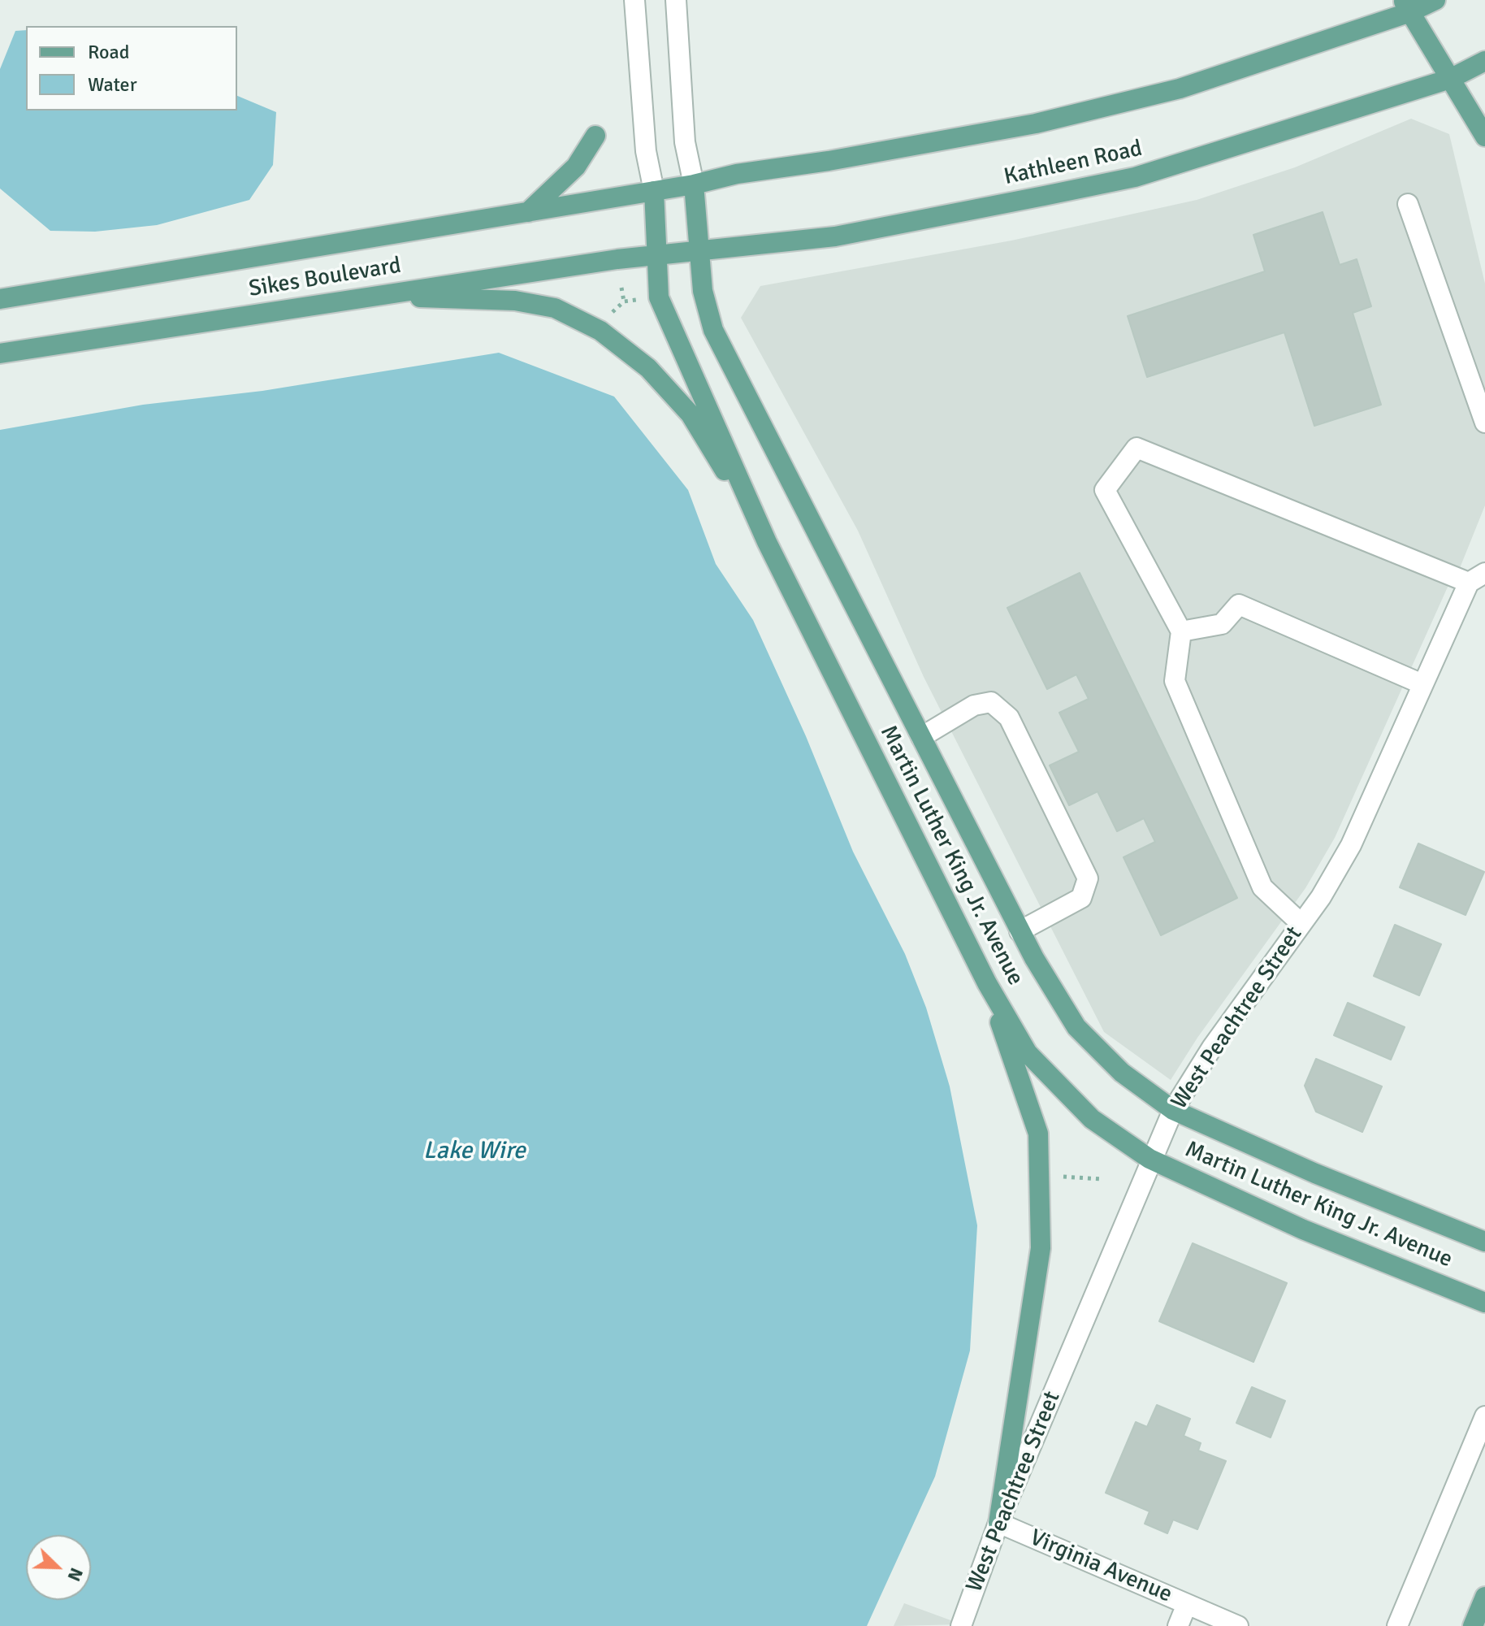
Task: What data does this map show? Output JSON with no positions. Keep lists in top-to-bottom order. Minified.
{"streets":{"main road":["Kathleen Road","Sikes Boulevard","Martin Luther King Jr. Avenue"],"street":["West Peachtree Street","Virginia Avenue"]},"crossings":[["Kathleen Road","Sikes Boulevard"],["Kathleen Road","Martin Luther King Jr. Avenue"],["Sikes Boulevard","Martin Luther King Jr. Avenue"],["Martin Luther King Jr. Avenue","West Peachtree Street"],["West Peachtree Street","Virginia Avenue"]],"water":["Lake Wire"],"legend":["Road","Water"],"north":"bottom right"}
